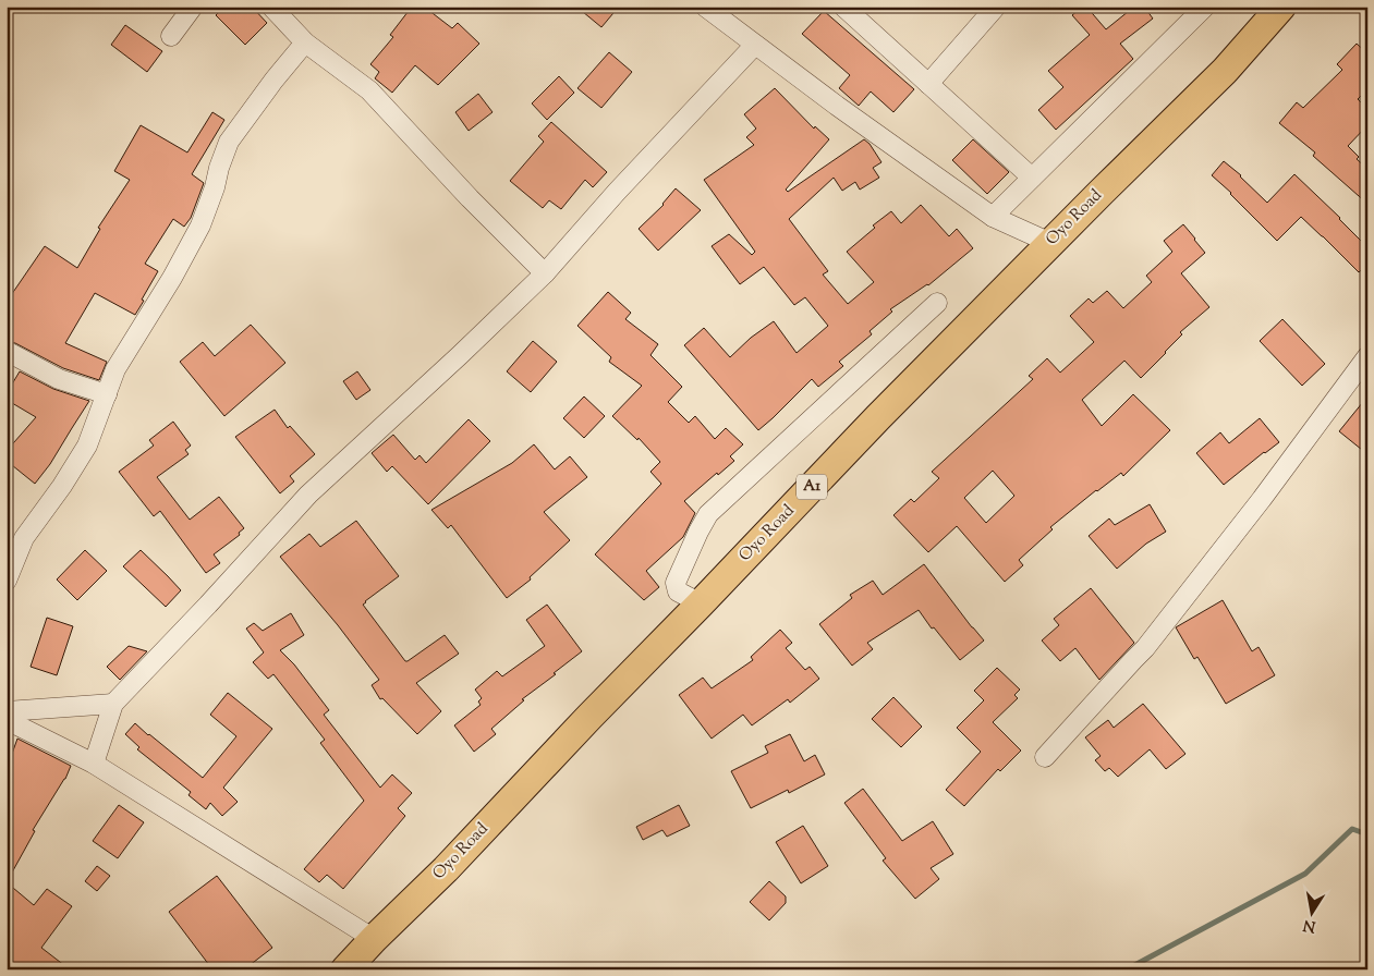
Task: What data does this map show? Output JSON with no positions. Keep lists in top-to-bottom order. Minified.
{"streets":{"highway":["Oyo Road","A1"]},"north":"bottom"}
